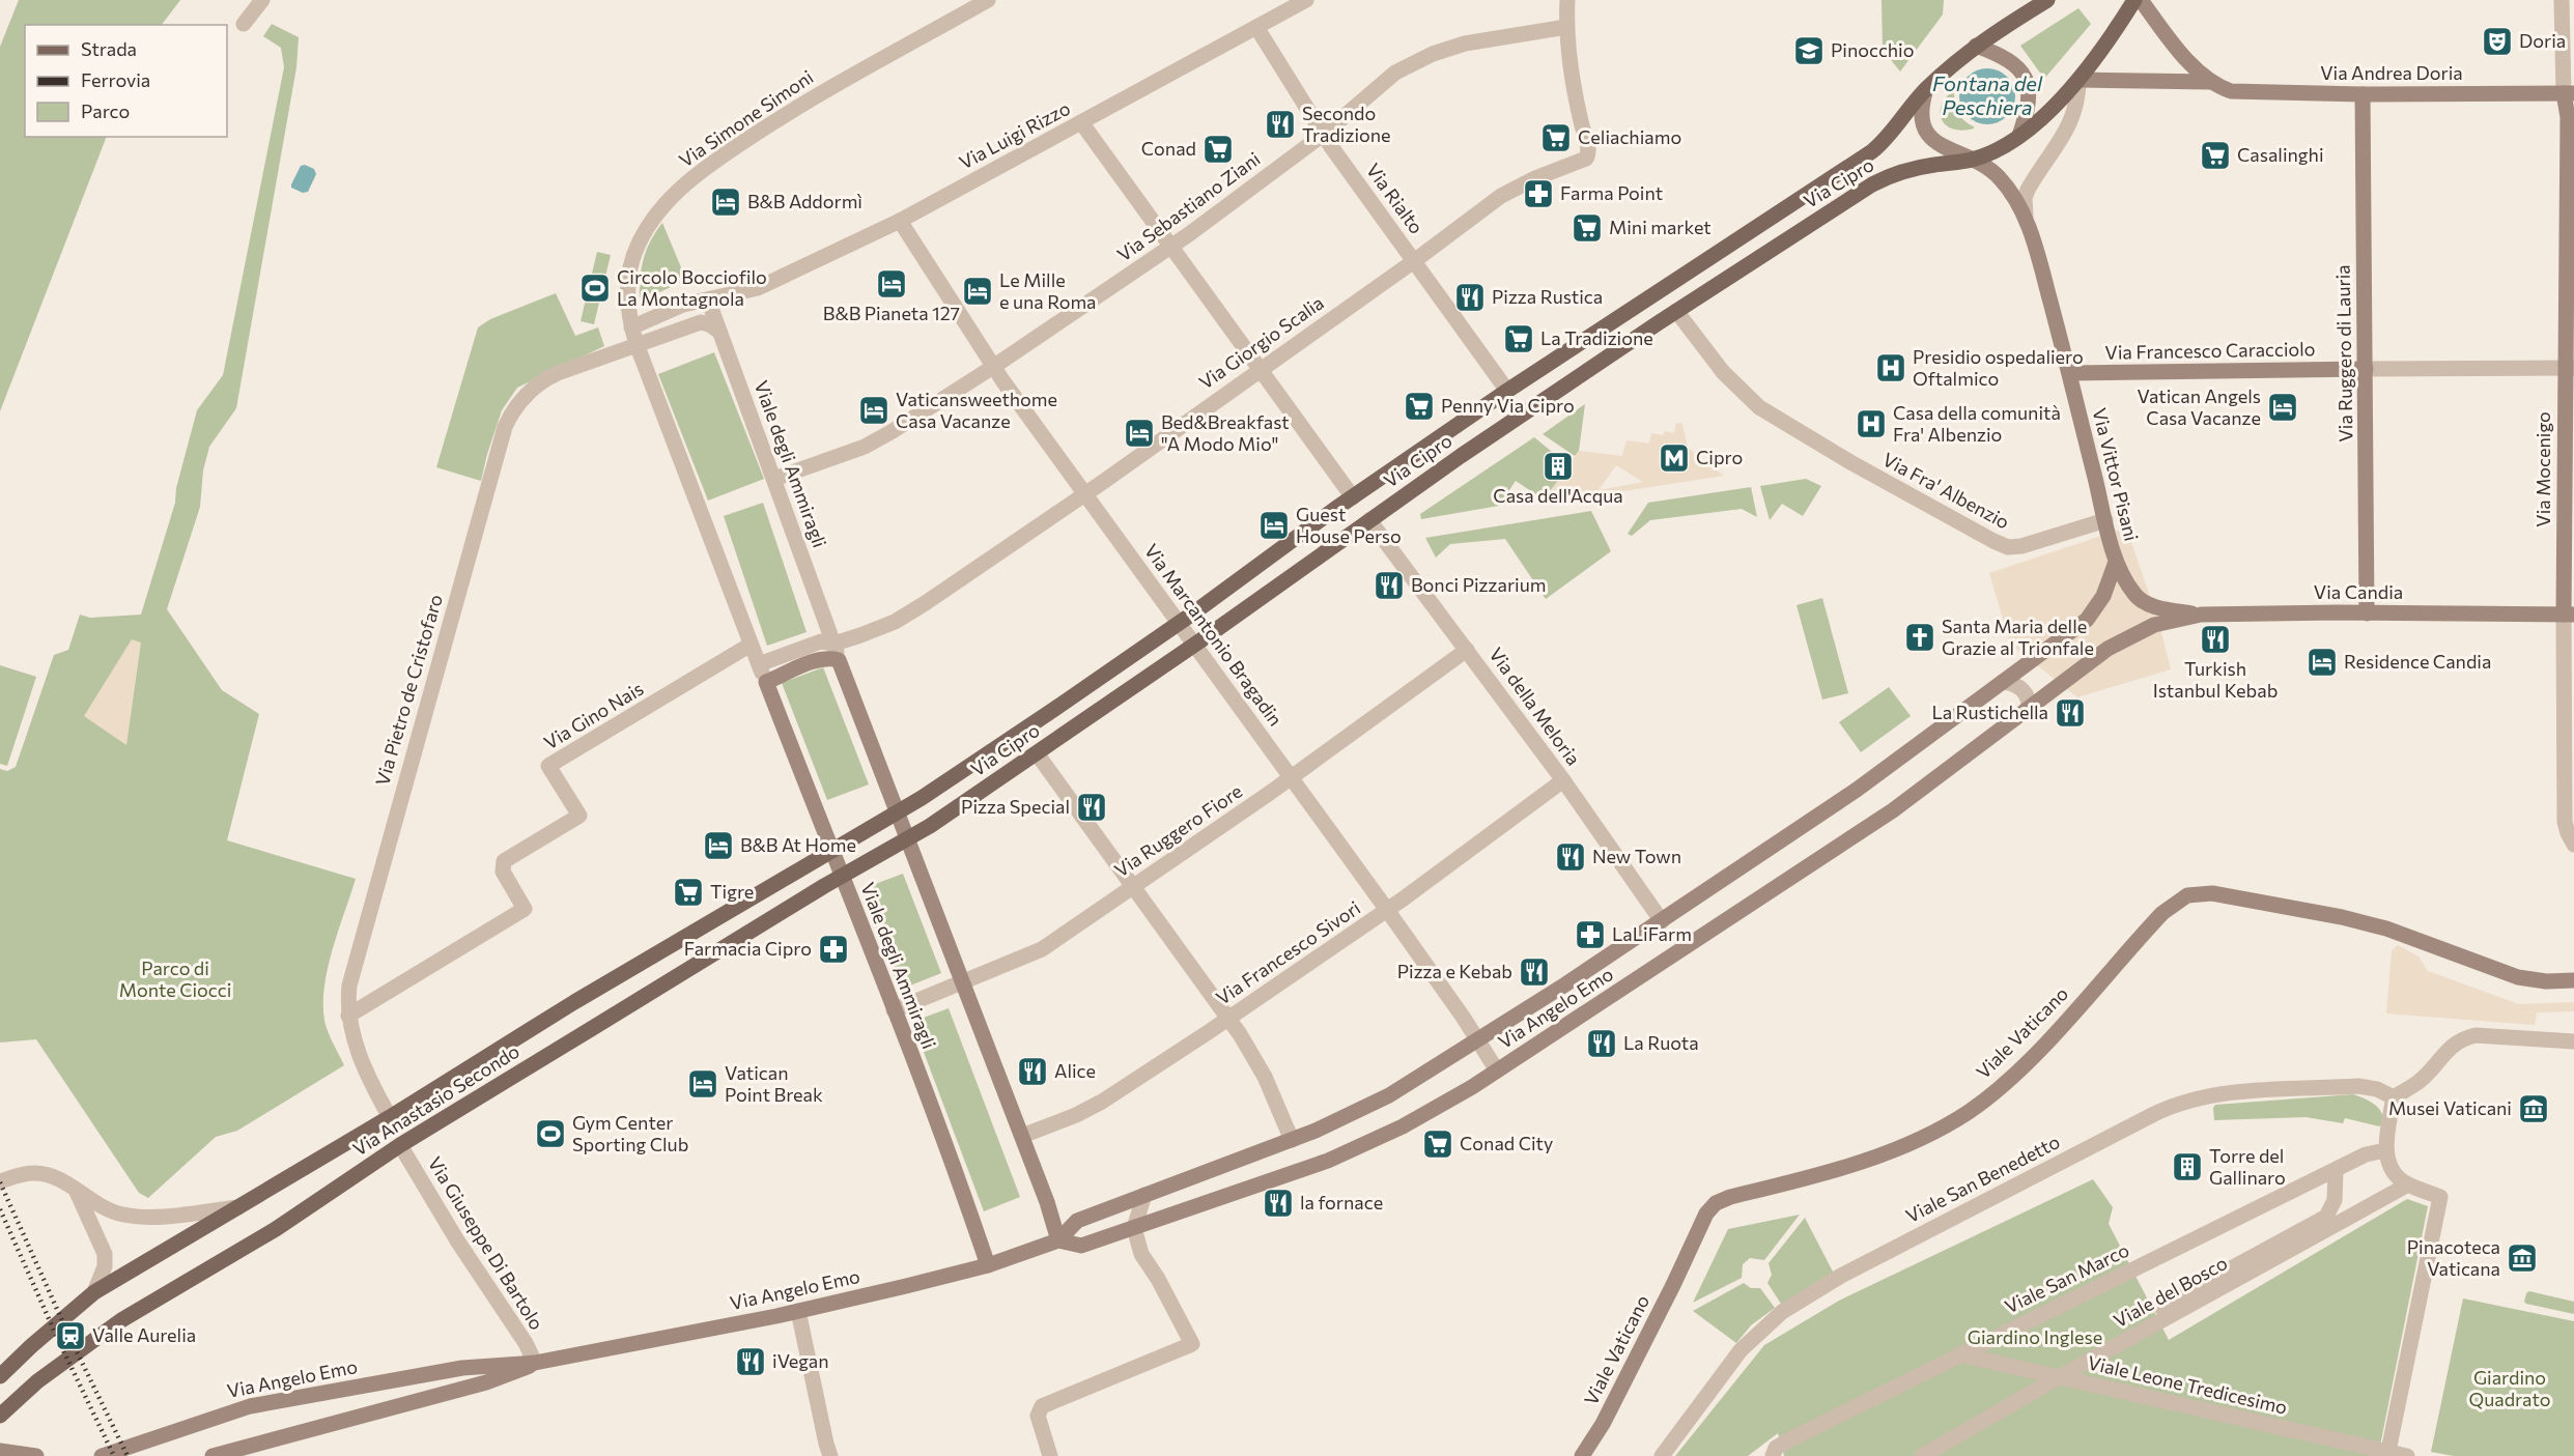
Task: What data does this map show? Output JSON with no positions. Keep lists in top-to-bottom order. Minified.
{"streets":{"main road":["Via Andrea Doria","Via Cipro","Via Francesco Caracciolo","Via Ruggero di Lauria","Viale degli Ammiragli","Via Mocenigo","Via Vittor Pisani","Via Candia","Via Angelo Emo","Viale Vaticano","Via Anastasio Secondo"],"street":["Via Simone Simoni","Via Luigi Rizzo","Via Rialto","Via Sebastiano Ziani","Via Giorgio Scalia","Via Fra' Albenzio","Via Marcantonio Bragadin","Via Pietro de Cristofaro","Via della Meloria","Via Gino Nais","Via Ruggero Fiore","Via Francesco Sivori","Viale San Benedetto","Via Giuseppe Di Bartolo","Viale San Marco","Viale del Bosco","Viale Leone Tredicesimo"]},"crossings":[["Via Andrea Doria","Via Ruggero di Lauria"],["Via Andrea Doria","Via Mocenigo"],["Via Simone Simoni","Via Luigi Rizzo"],["Via Simone Simoni","Viale degli Ammiragli"],["Via Simone Simoni","Via Pietro de Cristofaro"],["Via Luigi Rizzo","Via Rialto"],["Via Luigi Rizzo","Viale degli Ammiragli"],["Via Luigi Rizzo","Via Marcantonio Bragadin"],["Via Cipro","Via Rialto"],["Via Cipro","Viale degli Ammiragli"],["Via Cipro","Via Vittor Pisani"],["Via Cipro","Via Fra' Albenzio"],["Via Cipro","Via Marcantonio Bragadin"],["Via Cipro","Via della Meloria"],["Via Cipro","Via Anastasio Secondo"],["Via Rialto","Via Sebastiano Ziani"],["Via Rialto","Via Giorgio Scalia"],["Via Sebastiano Ziani","Via Giorgio Scalia"],["Via Sebastiano Ziani","Viale degli Ammiragli"],["Via Sebastiano Ziani","Via Marcantonio Bragadin"],["Via Giorgio Scalia","Viale degli Ammiragli"],["Via Giorgio Scalia","Via Marcantonio Bragadin"],["Via Francesco Caracciolo","Via Ruggero di Lauria"],["Via Francesco Caracciolo","Via Mocenigo"],["Via Francesco Caracciolo","Via Vittor Pisani"],["Via Ruggero di Lauria","Via Candia"],["Viale degli Ammiragli","Via Pietro de Cristofaro"],["Viale degli Ammiragli","Via Gino Nais"],["Viale degli Ammiragli","Via Ruggero Fiore"],["Viale degli Ammiragli","Via Francesco Sivori"],["Viale degli Ammiragli","Via Angelo Emo"],["Viale degli Ammiragli","Via Anastasio Secondo"],["Via Mocenigo","Via Candia"],["Via Vittor Pisani","Via Fra' Albenzio"],["Via Vittor Pisani","Via Candia"],["Via Vittor Pisani","Via Angelo Emo"],["Via Candia","Via Angelo Emo"],["Via Marcantonio Bragadin","Via Ruggero Fiore"],["Via Marcantonio Bragadin","Via Francesco Sivori"],["Via Marcantonio Bragadin","Via Angelo Emo"],["Via Pietro de Cristofaro","Via Gino Nais"],["Via Pietro de Cristofaro","Via Anastasio Secondo"],["Via della Meloria","Via Ruggero Fiore"],["Via della Meloria","Via Francesco Sivori"],["Via della Meloria","Via Angelo Emo"],["Via Angelo Emo","Via Giuseppe Di Bartolo"],["Via Anastasio Secondo","Via Giuseppe Di Bartolo"],["Viale San Marco","Viale Leone Tredicesimo"],["Viale del Bosco","Viale Leone Tredicesimo"]],"water":["Fontana del Peschiera"],"parks":["Parco di Monte Ciocci","Giardino Inglese","Giardino Quadrato"],"places":{"theatre":["Doria"],"school or university":["Pinocchio"],"restaurant":["Secondo Tradizione","Pizza Rustica","Bonci Pizzarium","Turkish Istanbul Kebab","La Rustichella","Pizza Special","New Town","Pizza e Kebab","La Ruota","Alice","la fornace","iVegan"],"supermarket":["Celiachiamo","Conad","Casalinghi","Mini market","La Tradizione","Penny Via Cipro","Tigre","Conad City"],"pharmacy":["Farma Point","LaLiFarm","Farmacia Cipro"],"hotel":["B&B Addormì","B&B Pianeta 127","Le Mille e una Roma","Vatican Angels Casa Vacanze","Vaticansweethome Casa Vacanze","Bed&Breakfast \"A Modo Mio\"","Guest House Perso","Residence Candia","B&B At Home","Vatican Point Break"],"sports":["Circolo Bocciofilo La Montagnola","Gym Center Sporting Club"],"hospital":["Presidio ospedaliero Oftalmico","Casa della comunità Fra' Albenzio"],"metro station":["Cipro"],"building":["Casa dell'Acqua","Torre del Gallinaro"],"church":["Santa Maria delle Grazie al Trionfale"],"museum":["Musei Vaticani","Pinacoteca Vaticana"],"station":["Valle Aurelia"]},"legend":["Strada","Ferrovia","Parco"]}
